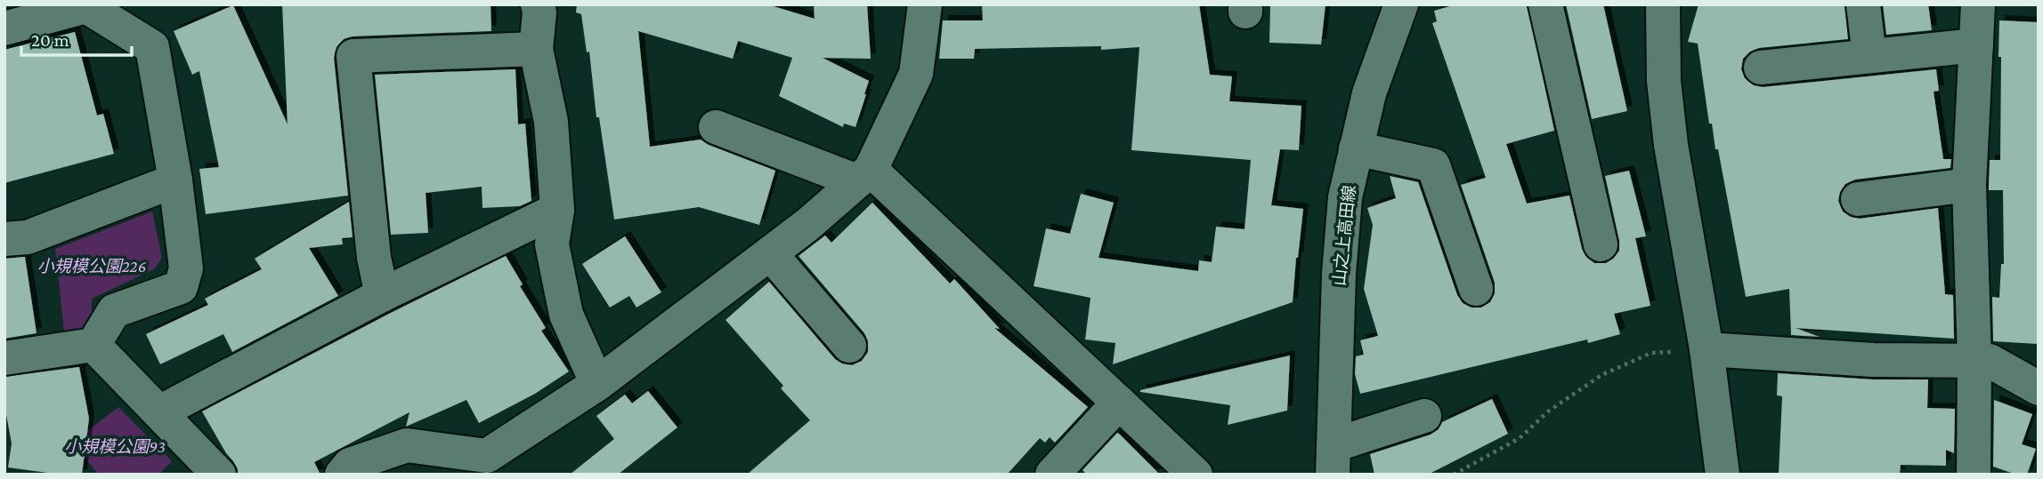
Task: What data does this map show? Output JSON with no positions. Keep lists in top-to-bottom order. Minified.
{"streets":{"street":["山之上高田線"]},"parks":["小規模公園226","小規模公園93"],"scale_bar":"20 m"}
